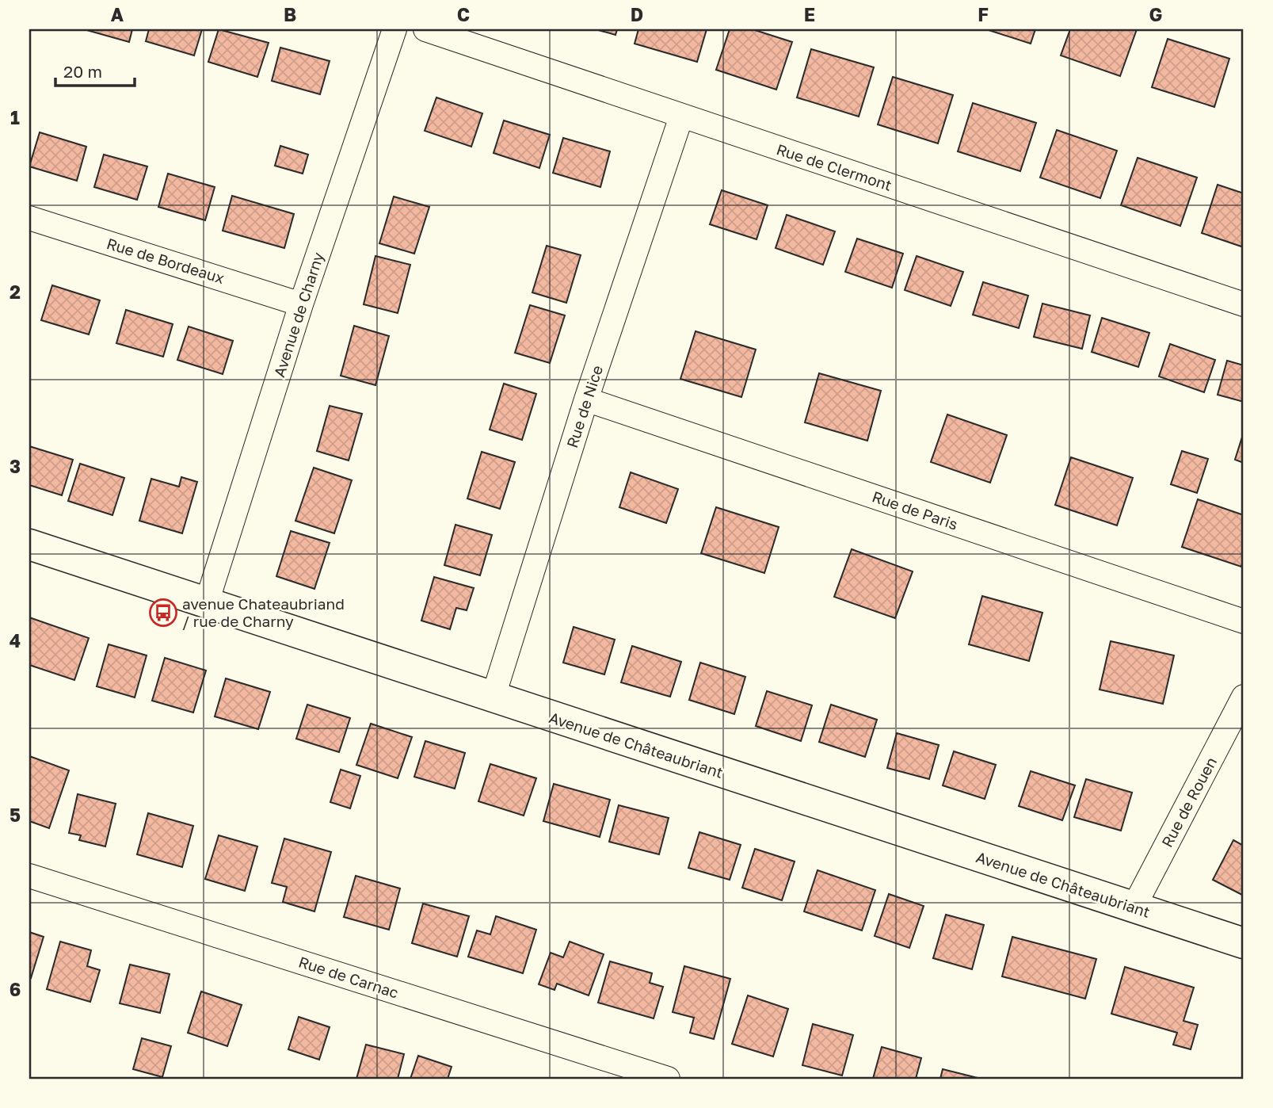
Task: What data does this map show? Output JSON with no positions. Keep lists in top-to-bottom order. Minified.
{"streets":{"street":["Rue de Clermont","Rue de Bordeaux","Avenue de Charny","Rue de Nice","Rue de Paris","Avenue de Châteaubriant","Rue de Rouen","Rue de Carnac"]},"crossings":[["Rue de Clermont","Rue de Nice"],["Rue de Bordeaux","Avenue de Charny"],["Avenue de Charny","Avenue de Châteaubriant"],["Rue de Nice","Rue de Paris"],["Rue de Nice","Avenue de Châteaubriant"],["Avenue de Châteaubriant","Rue de Rouen"]],"places":{"bus stop":["avenue Chateaubriand / rue de Charny"]},"scale_bar":"20 m","grid":{"columns":["A","B","C","D","E","F","G"],"rows":["1","2","3","4","5","6"]}}
